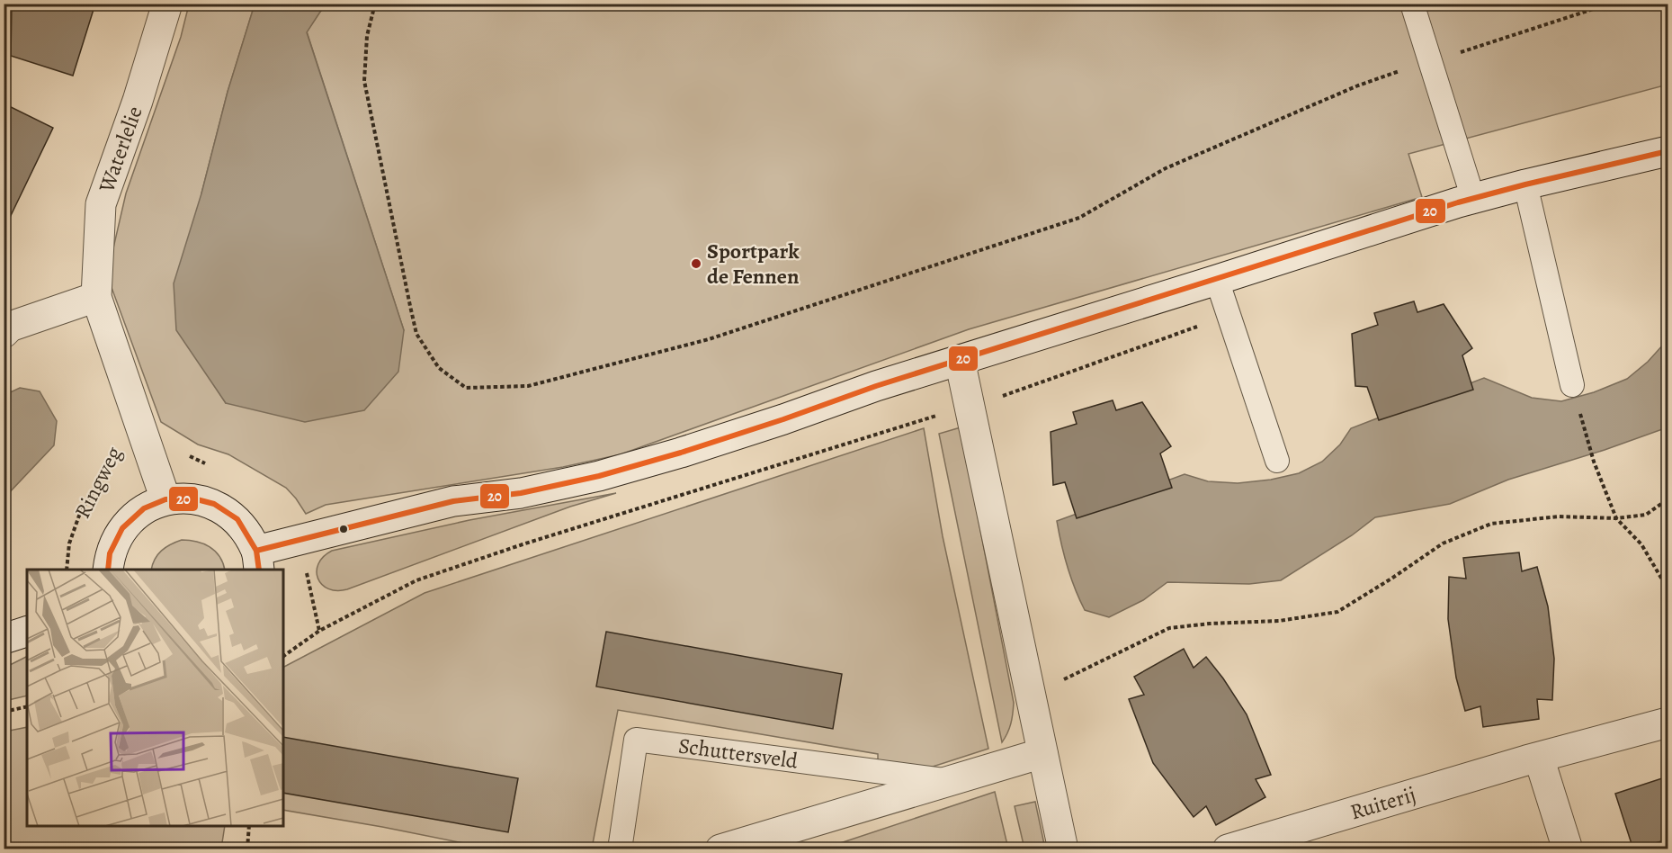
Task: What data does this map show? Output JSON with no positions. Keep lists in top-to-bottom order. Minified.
{"streets":{"street":["Waterlelie","Schuttersveld","Ruiterij"],"path":["Ringweg"]},"places":["Sportpark de Fennen"],"lines":["transit line 20"]}
